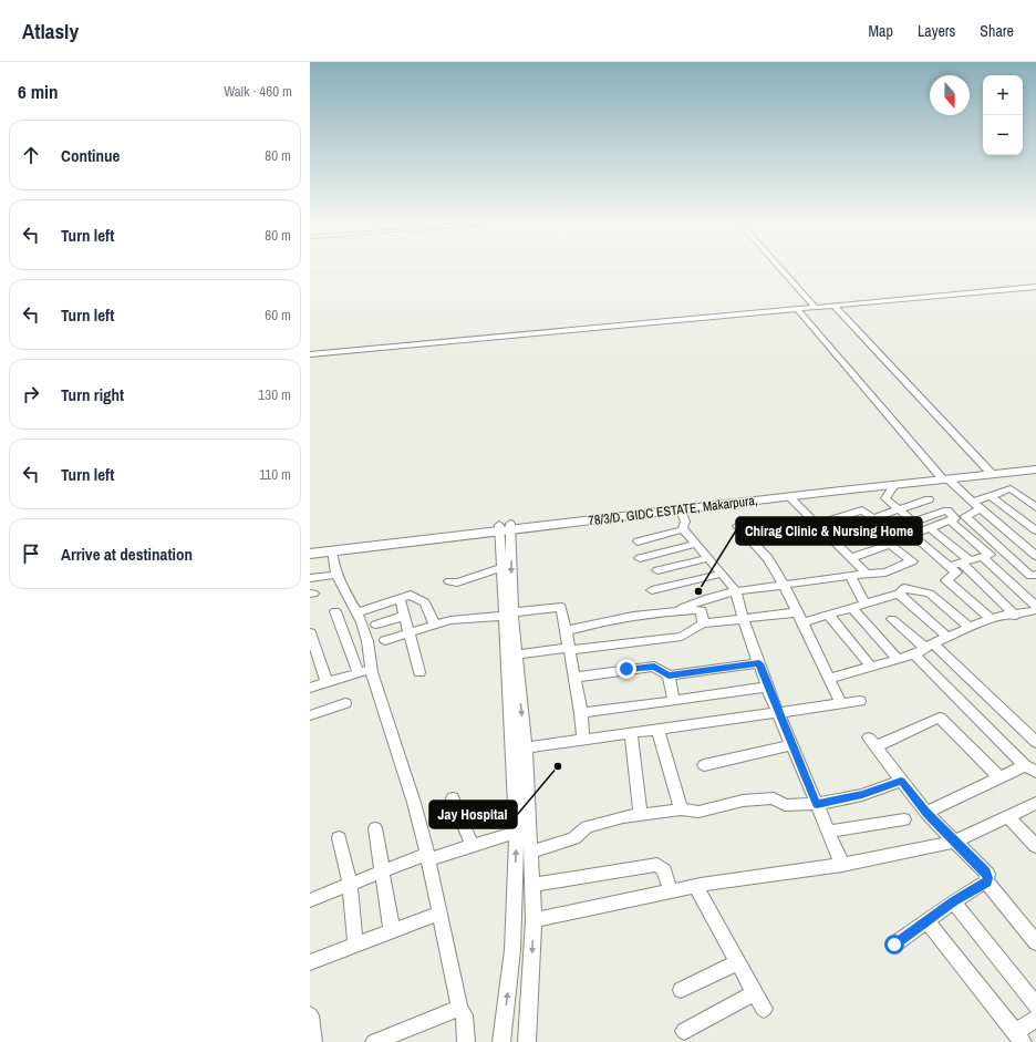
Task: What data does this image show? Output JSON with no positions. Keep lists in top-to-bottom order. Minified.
{"streets":{"main road":["78/3/D, GIDC ESTATE, Makarpura,"]},"places":["Chirag Clinic & Nursing Home","Jay Hospital"],"north":"bottom","page":{"header":"Atlasly","nav":["Map","Layers","Share"],"heading":["6 min","Walk · 460 m"],"map_buttons":["+","−"],"list":[["Continue","80 m"],["Turn left","80 m"],["Turn left","60 m"],["Turn right","130 m"],["Turn left","110 m"],"Arrive at destination"]}}
